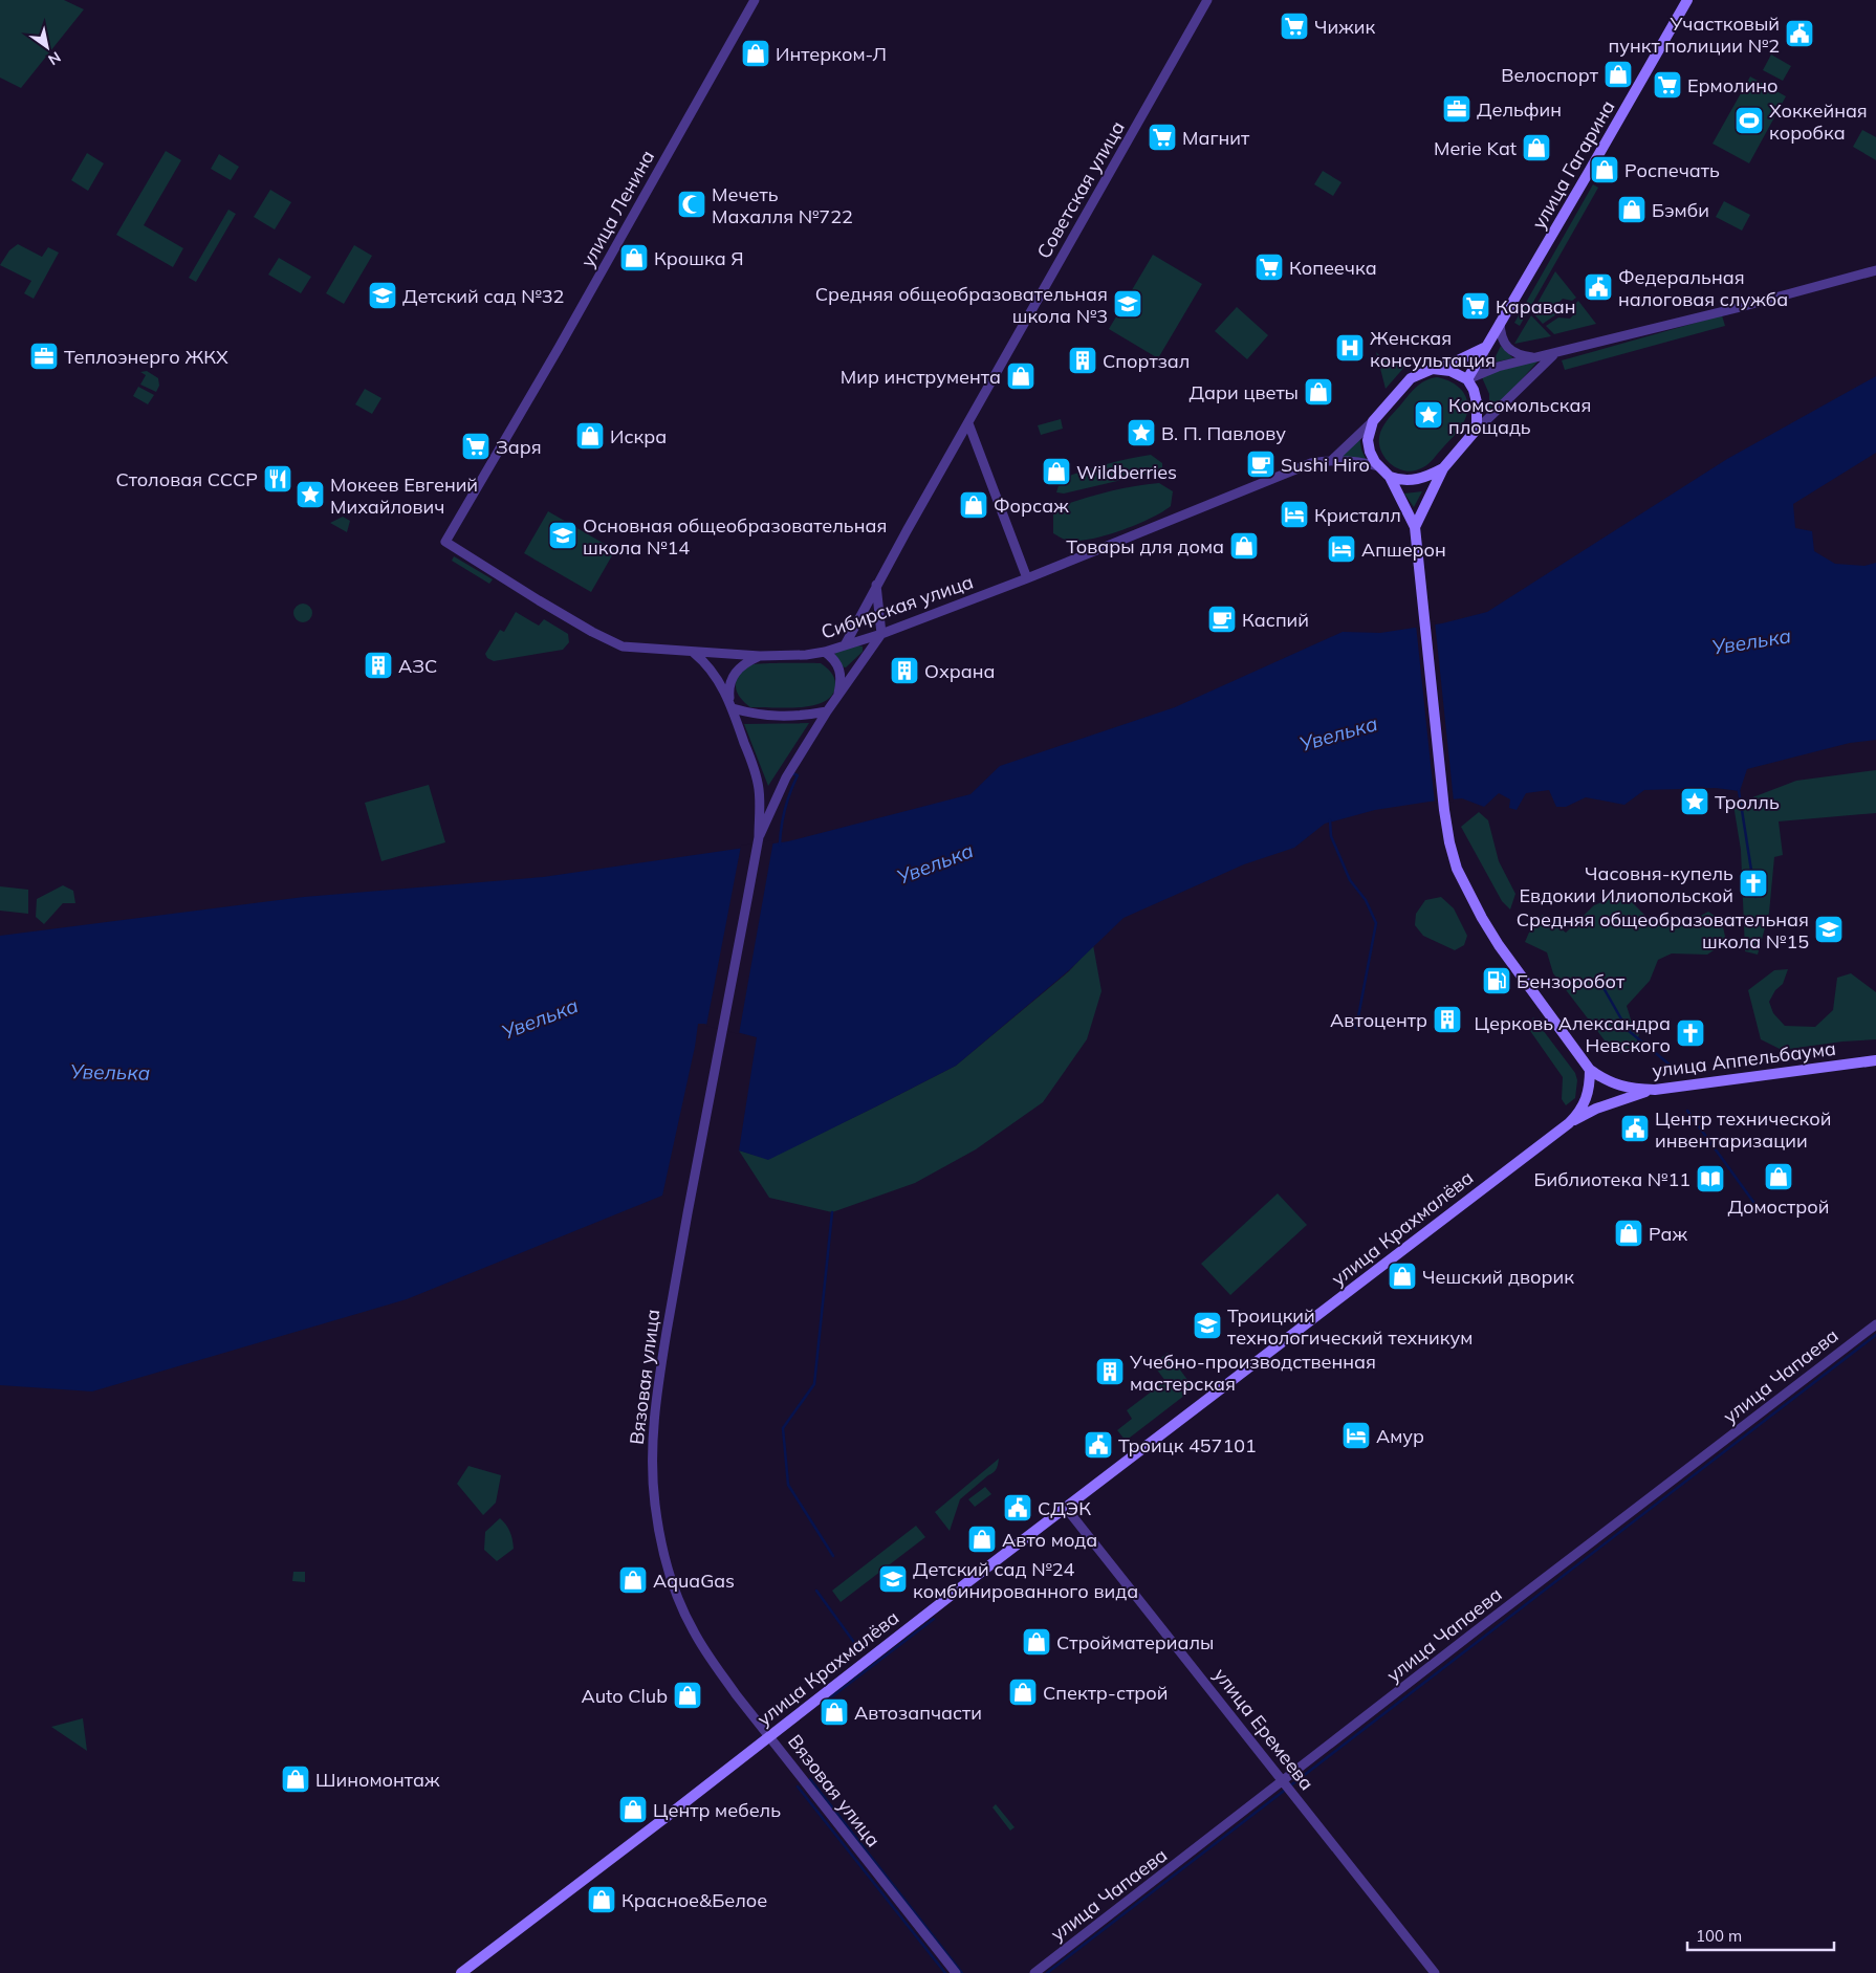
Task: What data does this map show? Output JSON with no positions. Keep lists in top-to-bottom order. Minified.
{"streets":{"main road":["улица Гагарина","улица Аппельбаума","улица Крахмалёва"],"street":["Советская улица","улица Ленина","Сибирская улица","улица Чапаева","Вязовая улица","улица Еремеева"]},"crossings":[["улица Гагарина","Сибирская улица"],["Советская улица","Сибирская улица"],["улица Ленина","Сибирская улица"],["улица Аппельбаума","улица Крахмалёва"],["улица Крахмалёва","Вязовая улица"],["улица Крахмалёва","улица Еремеева"],["улица Чапаева","улица Еремеева"]],"water":["Увелька"],"places":{"supermarket":["Чижик","Ермолино","Магнит","Копеечка","Караван","Заря"],"public building":["Участковый пункт полиции №2","Федеральная налоговая служба","Центр технической инвентаризации","Троицк 457101","СДЭК"],"shop":["Интерком-Л","Велоспорт","Merie Kat","Роспечать","Бэмби","Крошка Я","Мир инструмента","Дари цветы","Искра","Wildberries","Форсаж","Товары для дома","Домострой","Раж","Чешский дворик","Авто мода","AquaGas","Стройматериалы","Спектр-строй","Auto Club","Автозапчасти","Шиномонтаж","Центр мебель","Красное&Белое"],"office":["Дельфин","Теплоэнерго ЖКХ"],"sports":["Хоккейная коробка"],"mosque":["Мечеть Махалля №722"],"school or university":["Детский сад №32","Средняя общеобразовательная школа №3","Основная общеобразовательная школа №14","Средняя общеобразовательная школа №15","Троицкий технологический техникум","Детский сад №24 комбинированного вида"],"hospital":["Женская консультация"],"building":["Спортзал","АЗС","Охрана","Автоцентр","Учебно-производственная мастерская"],"place":["Комсомольская площадь","В. П. Павлову","Мокеев Евгений Михайлович","Тролль"],"cafe":["Sushi Hiro","Каспий"],"restaurant":["Столовая СССР"],"hotel":["Кристалл","Апшерон","Амур"],"church":["Часовня-купель Евдокии Илиопольской","Церковь Александра Невского"],"fuel station":["Бензоробот"],"library":["Библиотека №11"]},"scale_bar":"100 m","north":"bottom right"}
